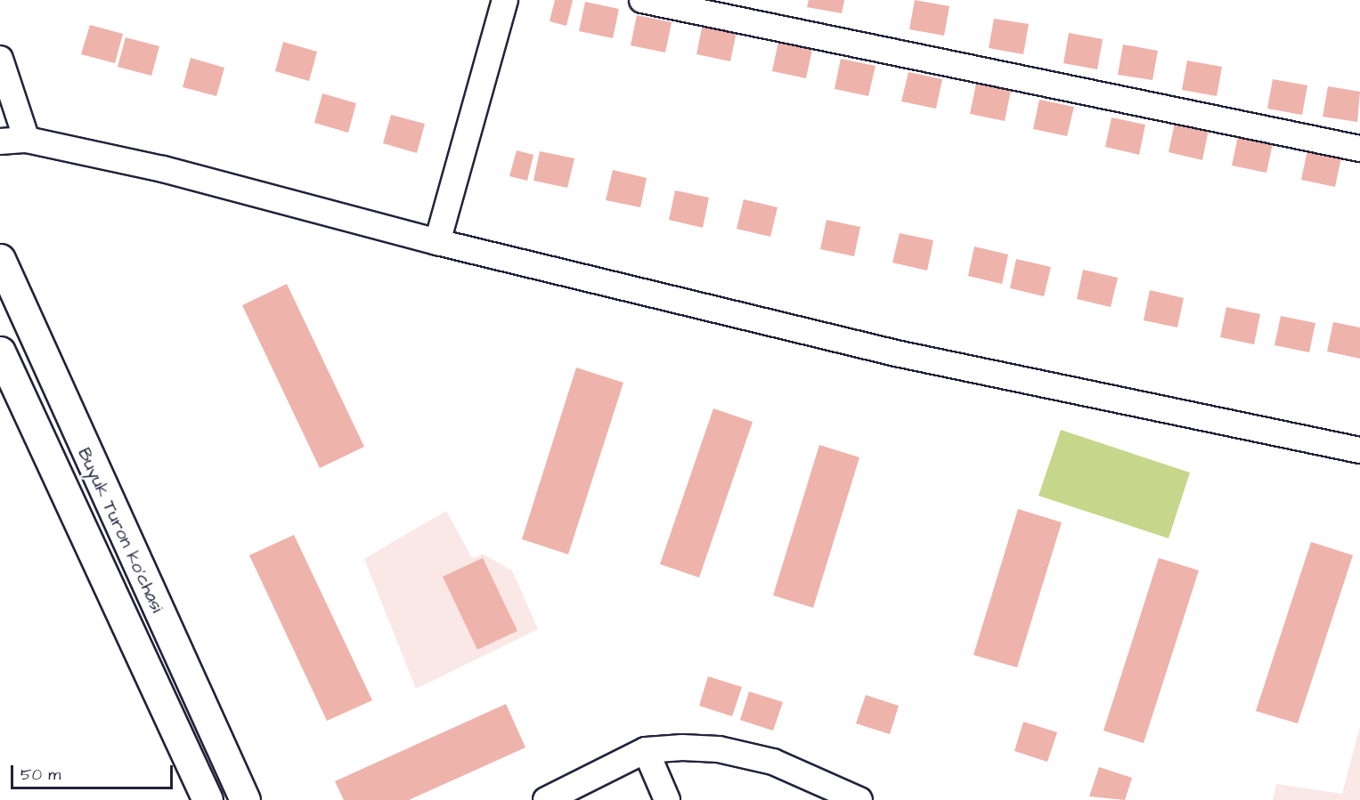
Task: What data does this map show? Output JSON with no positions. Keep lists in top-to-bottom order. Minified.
{"streets":{"main road":["Buyuk Turon ko'chasi"]},"scale_bar":"50 m"}
